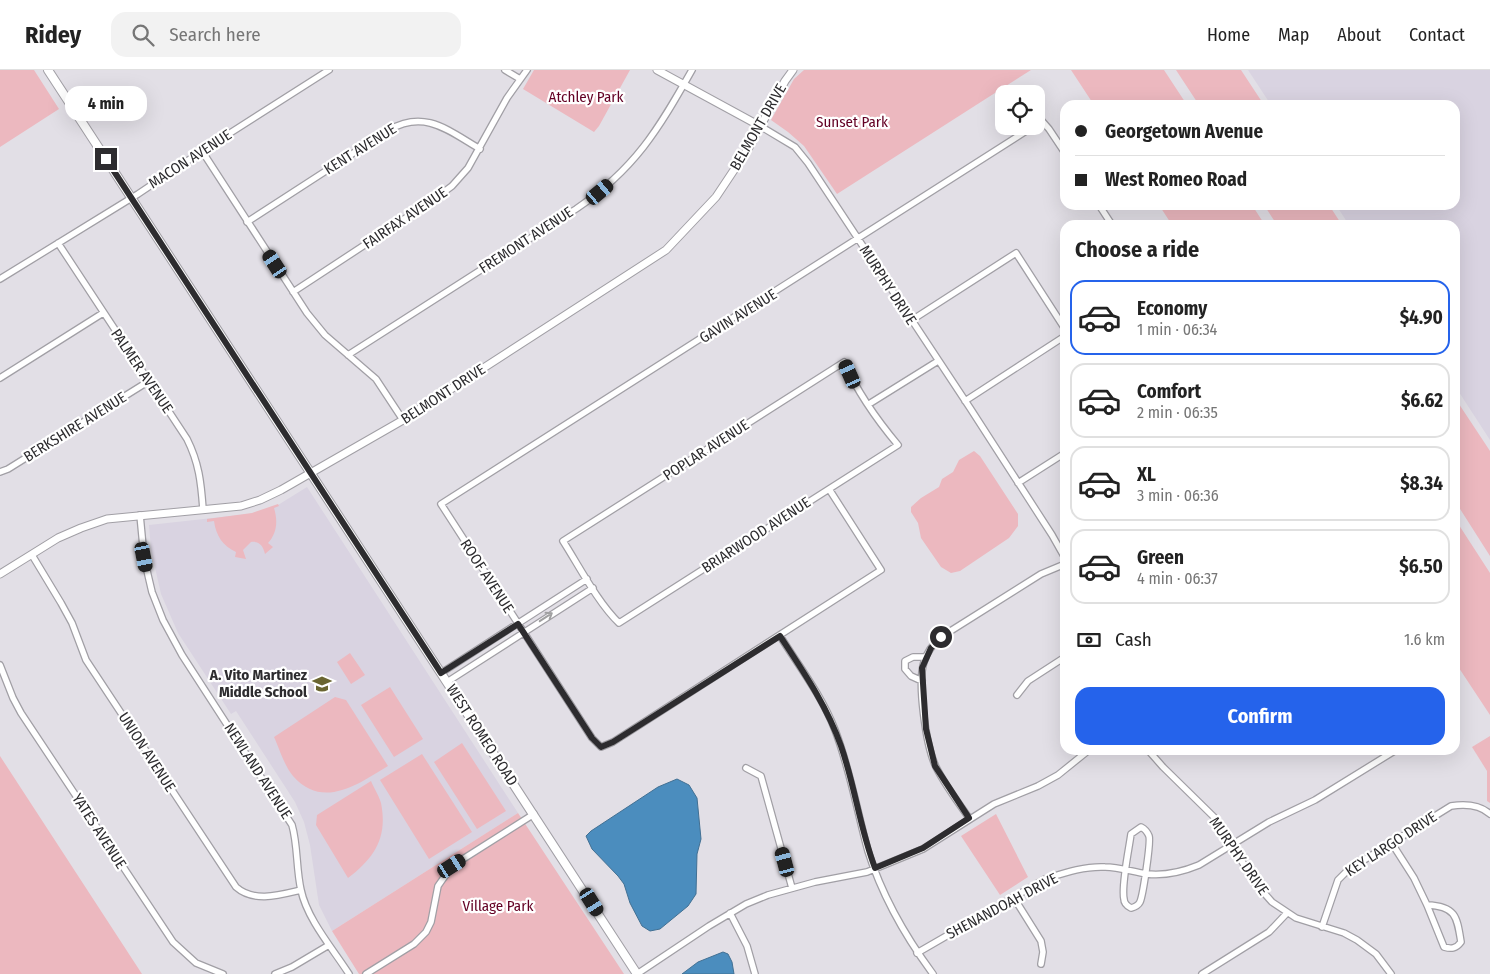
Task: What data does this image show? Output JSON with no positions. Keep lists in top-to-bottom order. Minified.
{"streets":{"main road":["WEST ROMEO ROAD"],"street":["BELMONT DRIVE","KENT AVENUE","MACON AVENUE","FAIRFAX AVENUE","FREMONT AVENUE","MURPHY DRIVE","GAVIN AVENUE","PALMER AVENUE","BERKSHIRE AVENUE","POPLAR AVENUE","BRIARWOOD AVENUE","ROOF AVENUE","UNION AVENUE","NEWLAND AVENUE","YATES AVENUE","KEY LARGO DRIVE","SHENANDOAH DRIVE"]},"crossings":[["BELMONT DRIVE","MURPHY DRIVE"],["BELMONT DRIVE","PALMER AVENUE"],["BELMONT DRIVE","WEST ROMEO ROAD"],["BELMONT DRIVE","UNION AVENUE"],["BELMONT DRIVE","NEWLAND AVENUE"],["KENT AVENUE","FAIRFAX AVENUE"],["MACON AVENUE","PALMER AVENUE"],["MACON AVENUE","WEST ROMEO ROAD"],["FREMONT AVENUE","MURPHY DRIVE"],["MURPHY DRIVE","GAVIN AVENUE"],["MURPHY DRIVE","KEY LARGO DRIVE"],["MURPHY DRIVE","SHENANDOAH DRIVE"],["GAVIN AVENUE","ROOF AVENUE"],["PALMER AVENUE","BERKSHIRE AVENUE"],["POPLAR AVENUE","BRIARWOOD AVENUE"],["UNION AVENUE","NEWLAND AVENUE"]],"parks":["Atchley Park","Sunset Park","Village Park"],"places":{"school or university":["A. Vito Martinez Middle School"]},"page":{"header":"Ridey","search":"Search here","nav":["Home","Map","About","Contact"],"bubble":"4 min","banner":["Georgetown Avenue","West Romeo Road"],"heading":"Choose a ride","list":[{"name":"Economy","note":"1 min · 06:34","value":"$4.90"},{"name":"Comfort","note":"2 min · 06:35","value":"$6.62"},{"name":"XL","note":"3 min · 06:36","value":"$8.34"},{"name":"Green","note":"4 min · 06:37","value":"$6.50"}],"pay":["Cash","1.6 km"],"buttons":"Confirm"}}
